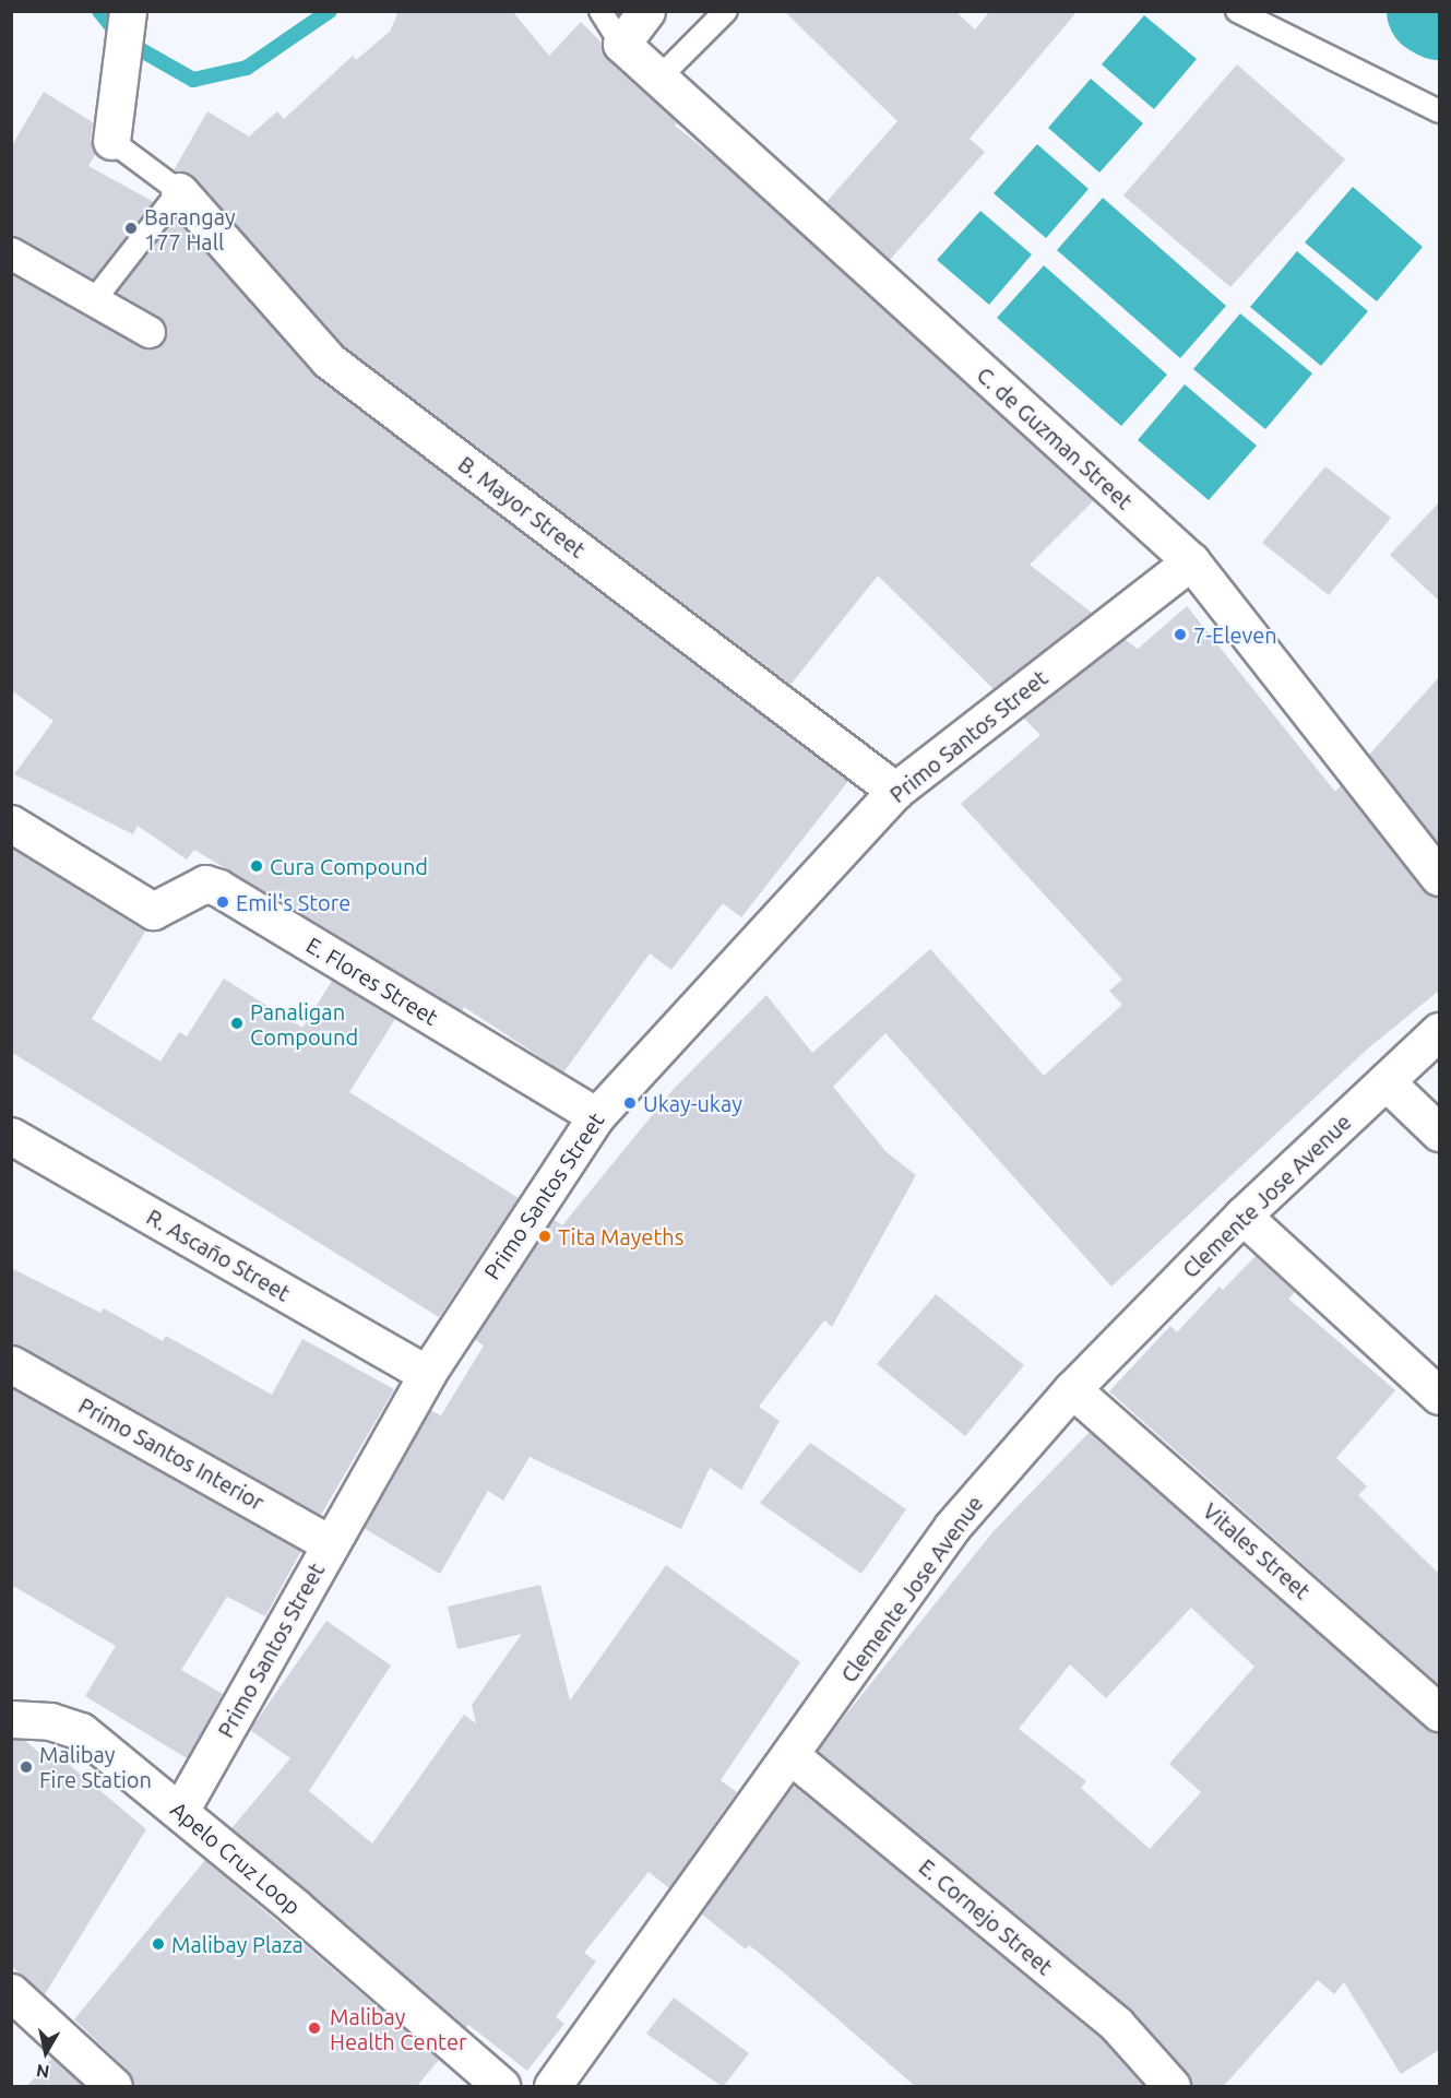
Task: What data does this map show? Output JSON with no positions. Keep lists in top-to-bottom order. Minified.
{"streets":{"street":["C. de Guzman Street","B. Mayor Street","Primo Santos Street","E. Flores Street","Clemente Jose Avenue","R. Ascaño Street","Primo Santos Interior","Vitales Street","Apelo Cruz Loop","E. Cornejo Street"]},"crossings":[["C. de Guzman Street","Primo Santos Street"],["B. Mayor Street","Primo Santos Street"],["Primo Santos Street","E. Flores Street"],["Primo Santos Street","R. Ascaño Street"],["Primo Santos Street","Primo Santos Interior"],["Primo Santos Street","Apelo Cruz Loop"],["Clemente Jose Avenue","Vitales Street"],["Clemente Jose Avenue","E. Cornejo Street"]],"places":["Barangay 177 Hall","7-Eleven","Cura Compound","Emil's Store","Panaligan Compound","Ukay-ukay","Tita Mayeths","Malibay Fire Station","Malibay Plaza","Malibay Health Center"],"north":"bottom"}
